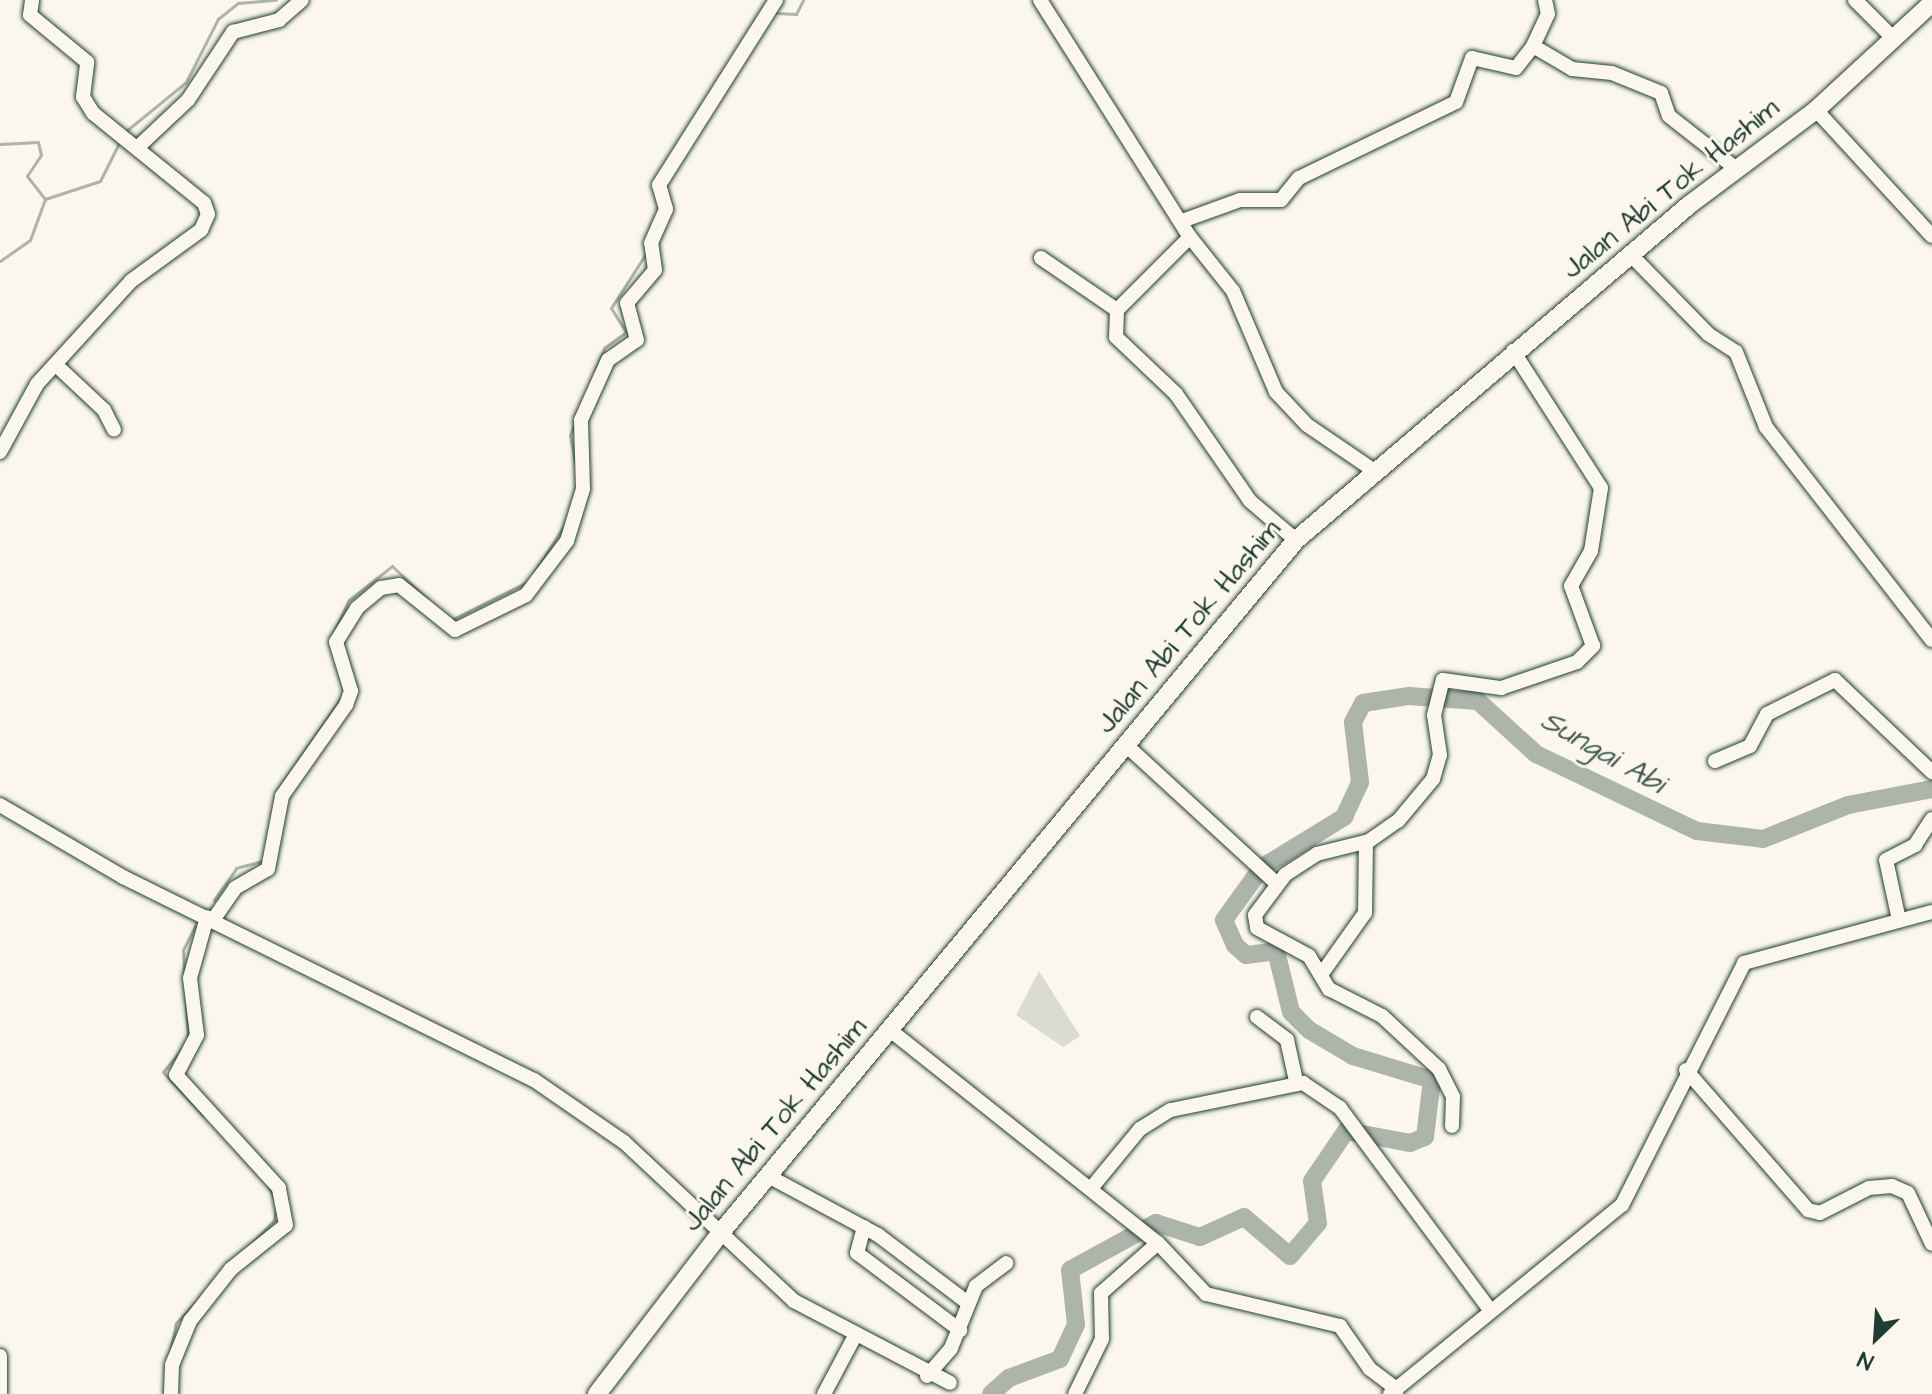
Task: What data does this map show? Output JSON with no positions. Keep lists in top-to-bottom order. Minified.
{"streets":{"main road":["Jalan Abi Tok Hashim"]},"water":["Sungai Abi"],"north":"bottom left"}
